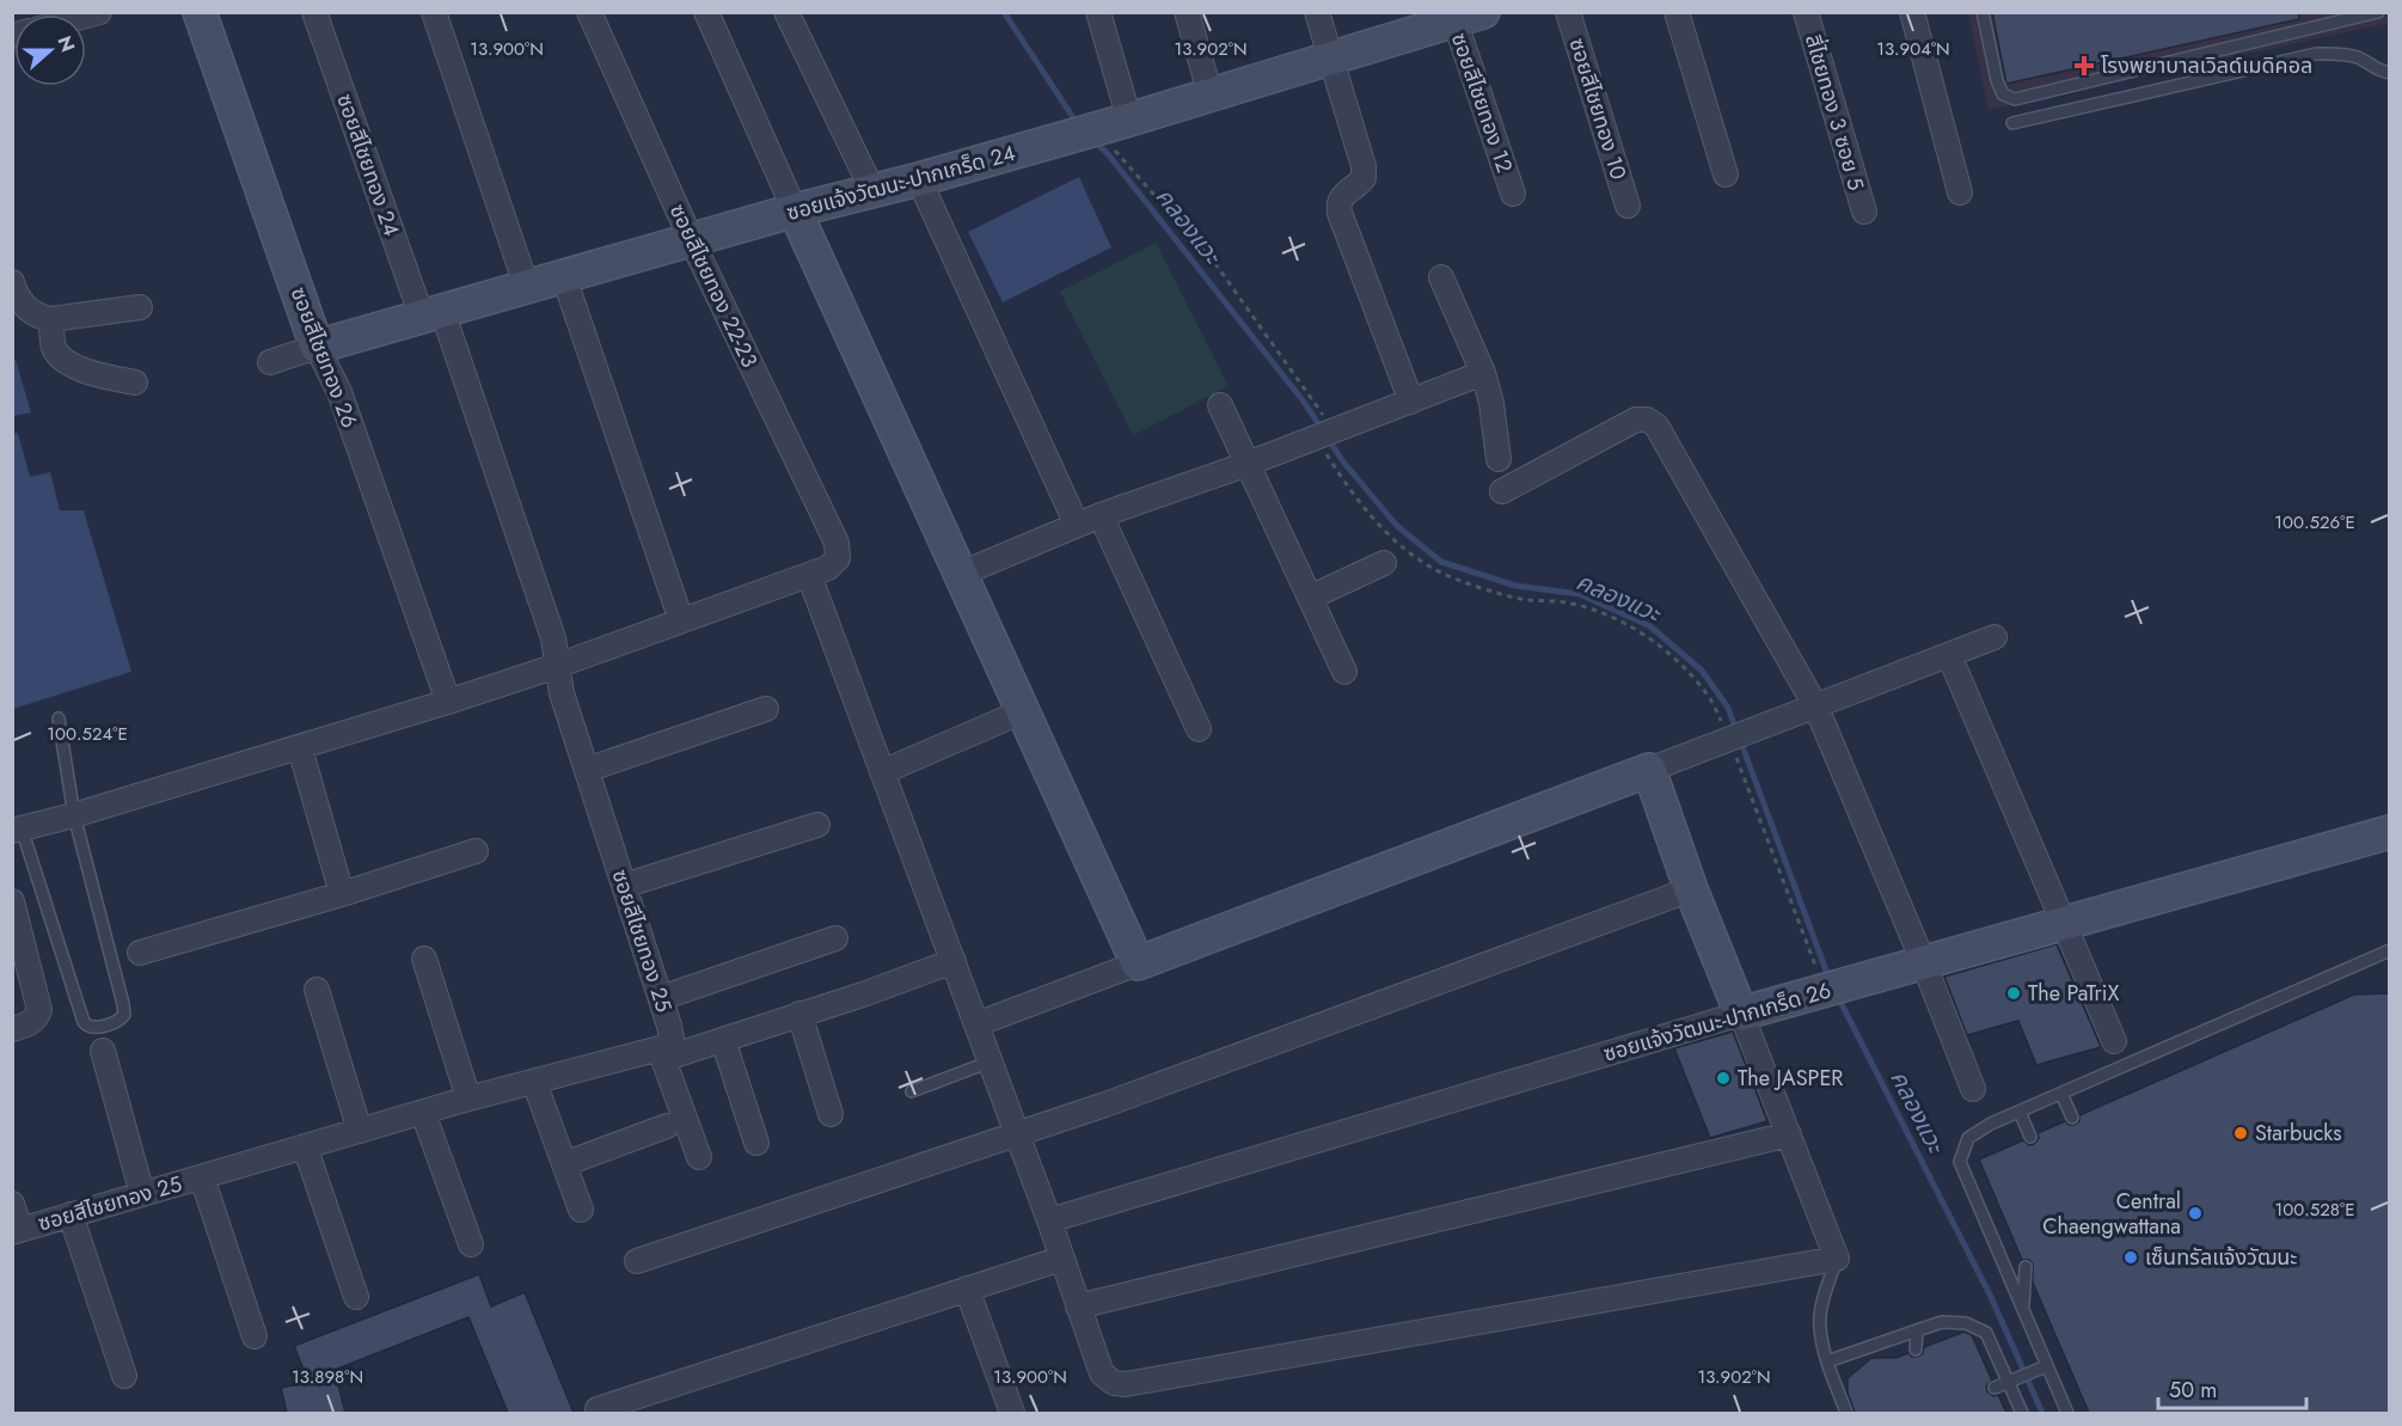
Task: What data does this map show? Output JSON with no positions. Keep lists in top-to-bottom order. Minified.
{"streets":{"street":["ซอยสีไชยทอง 12","ซอยสีไชยทอง 10","สี่ไชยทอง 3 ซอย 5","ซอยสีไชยทอง 24","ซอยแจ้งวัฒนะ-ปากเกร็ด 24","ซอยสีไชยทอง 22-23","ซอยสีไชยทอง 26","ซอยสีไชยทอง 25","ซอยแจ้งวัฒนะ-ปากเกร็ด 26"]},"crossings":[["ซอยสีไชยทอง 12","ซอยแจ้งวัฒนะ-ปากเกร็ด 24"],["ซอยสีไชยทอง 24","ซอยแจ้งวัฒนะ-ปากเกร็ด 24"],["ซอยสีไชยทอง 24","ซอยสีไชยทอง 25"],["ซอยแจ้งวัฒนะ-ปากเกร็ด 24","ซอยสีไชยทอง 22-23"],["ซอยแจ้งวัฒนะ-ปากเกร็ด 24","ซอยสีไชยทอง 26"],["ซอยแจ้งวัฒนะ-ปากเกร็ด 24","ซอยสีไชยทอง 25"]],"water":["คลองแวะ"],"places":{"health":["โรงพยาบาลเวิลด์เมดิคอล"],"other":["The PaTriX","The JASPER","Starbucks","Central Chaengwattana","เซ็นทรัลแจ้งวัฒนะ"]},"scale_bar":"50 m","north":"right","coordinates":["13.900°N","13.904°N","13.902°N","100.526°E","100.524°E","100.528°E","13.898°N"]}
